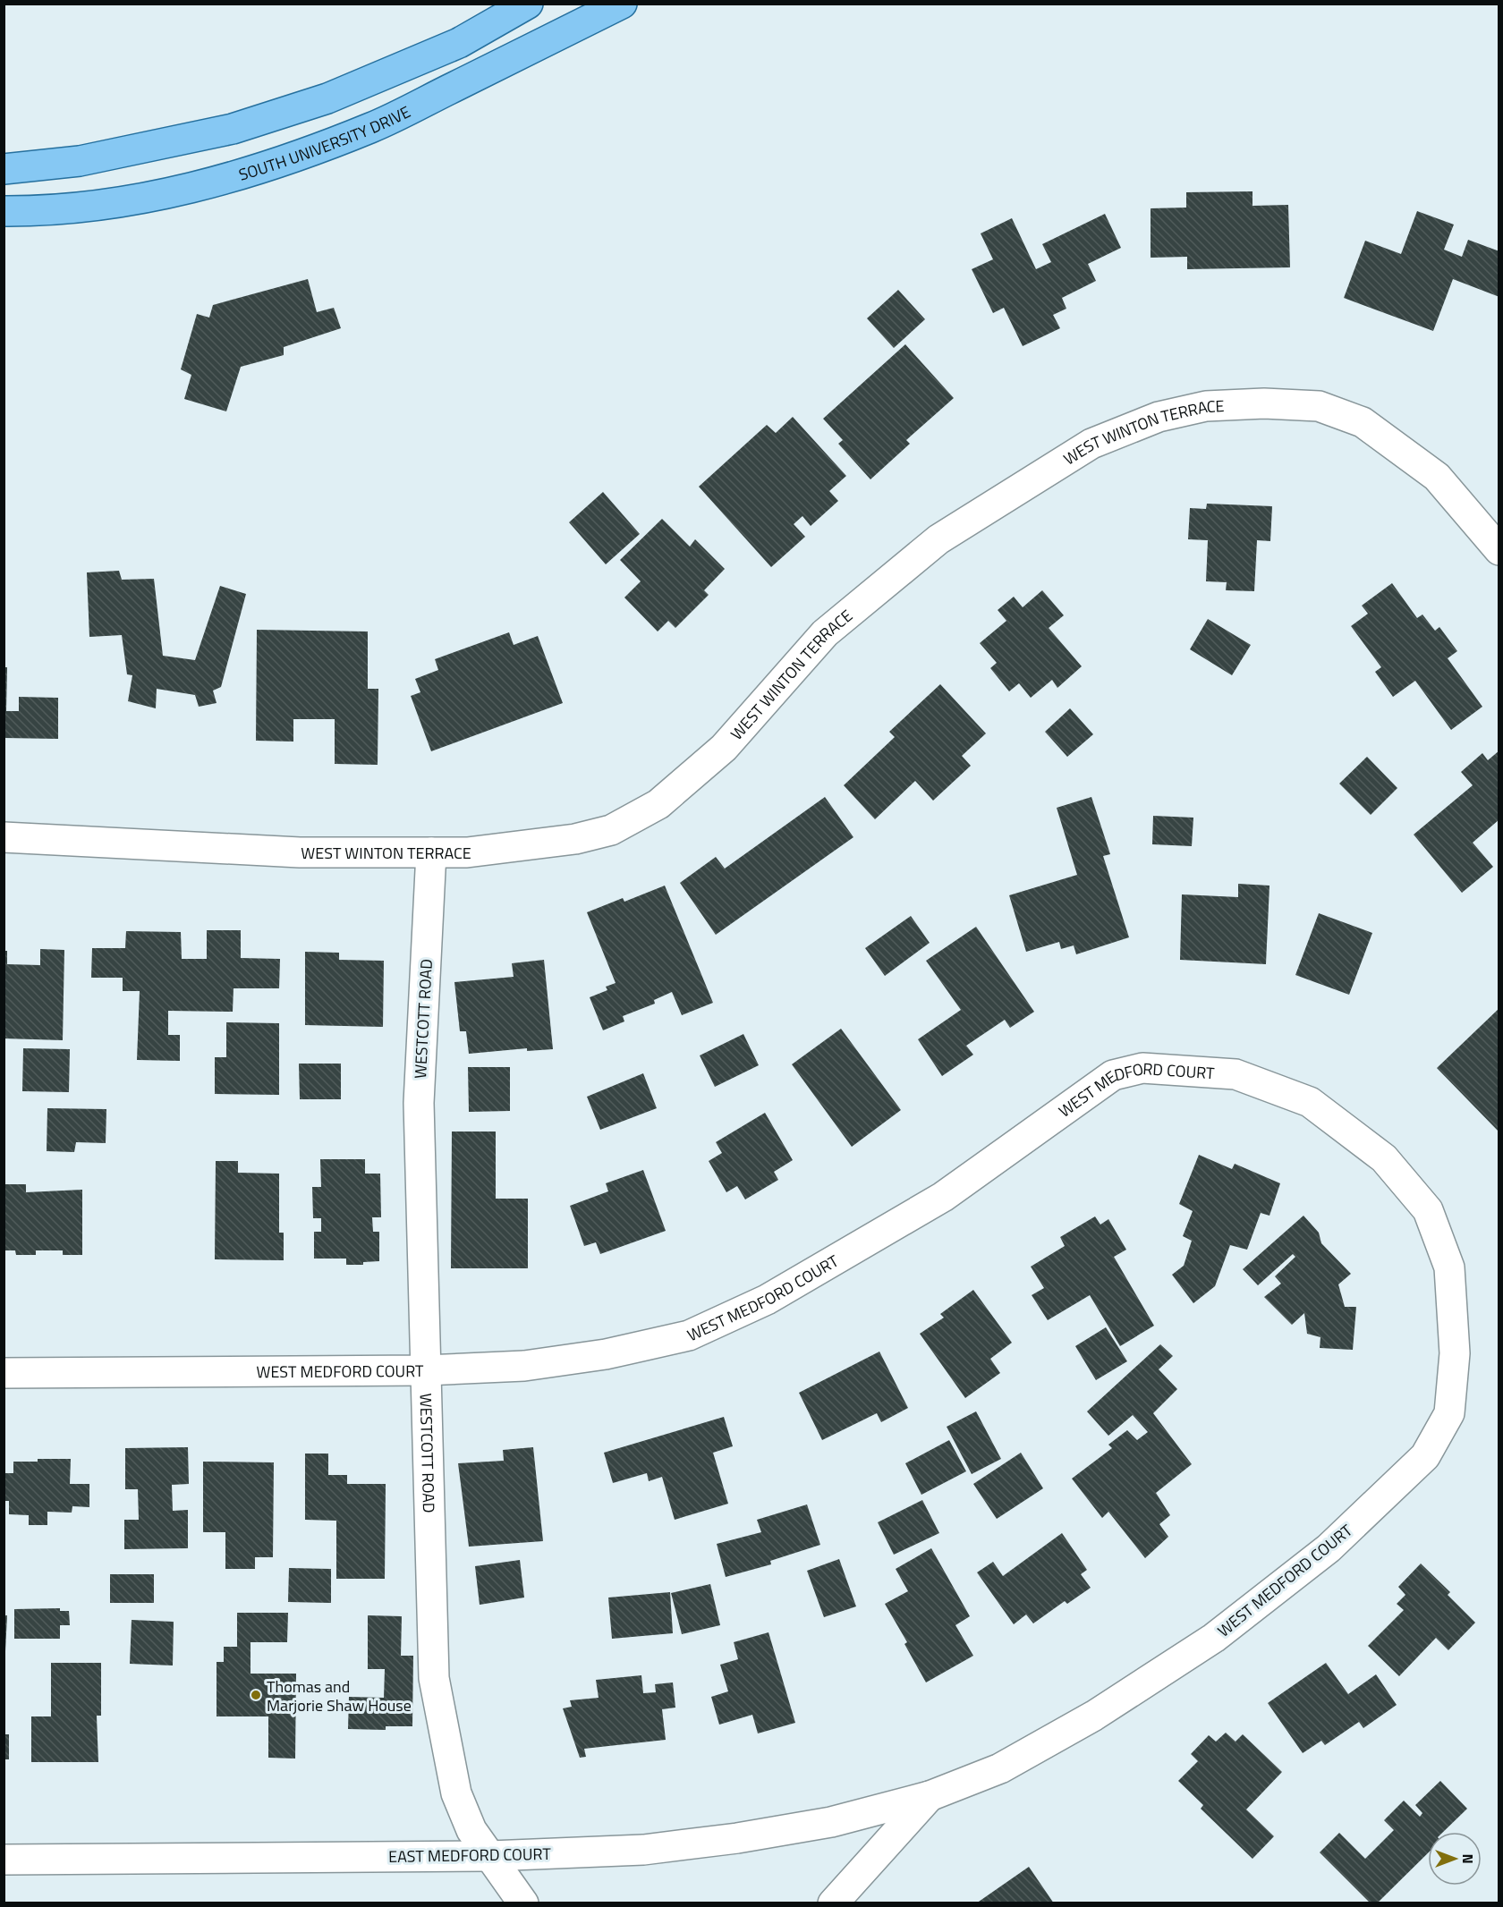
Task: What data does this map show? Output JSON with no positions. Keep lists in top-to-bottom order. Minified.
{"streets":{"main road":["SOUTH UNIVERSITY DRIVE"],"street":["WEST WINTON TERRACE","WESTCOTT ROAD","WEST MEDFORD COURT","EAST MEDFORD COURT"]},"crossings":[["WEST WINTON TERRACE","WESTCOTT ROAD"],["WESTCOTT ROAD","WEST MEDFORD COURT"],["WESTCOTT ROAD","EAST MEDFORD COURT"],["WEST MEDFORD COURT","EAST MEDFORD COURT"]],"places":["Thomas and Marjorie Shaw House"],"north":"right"}
